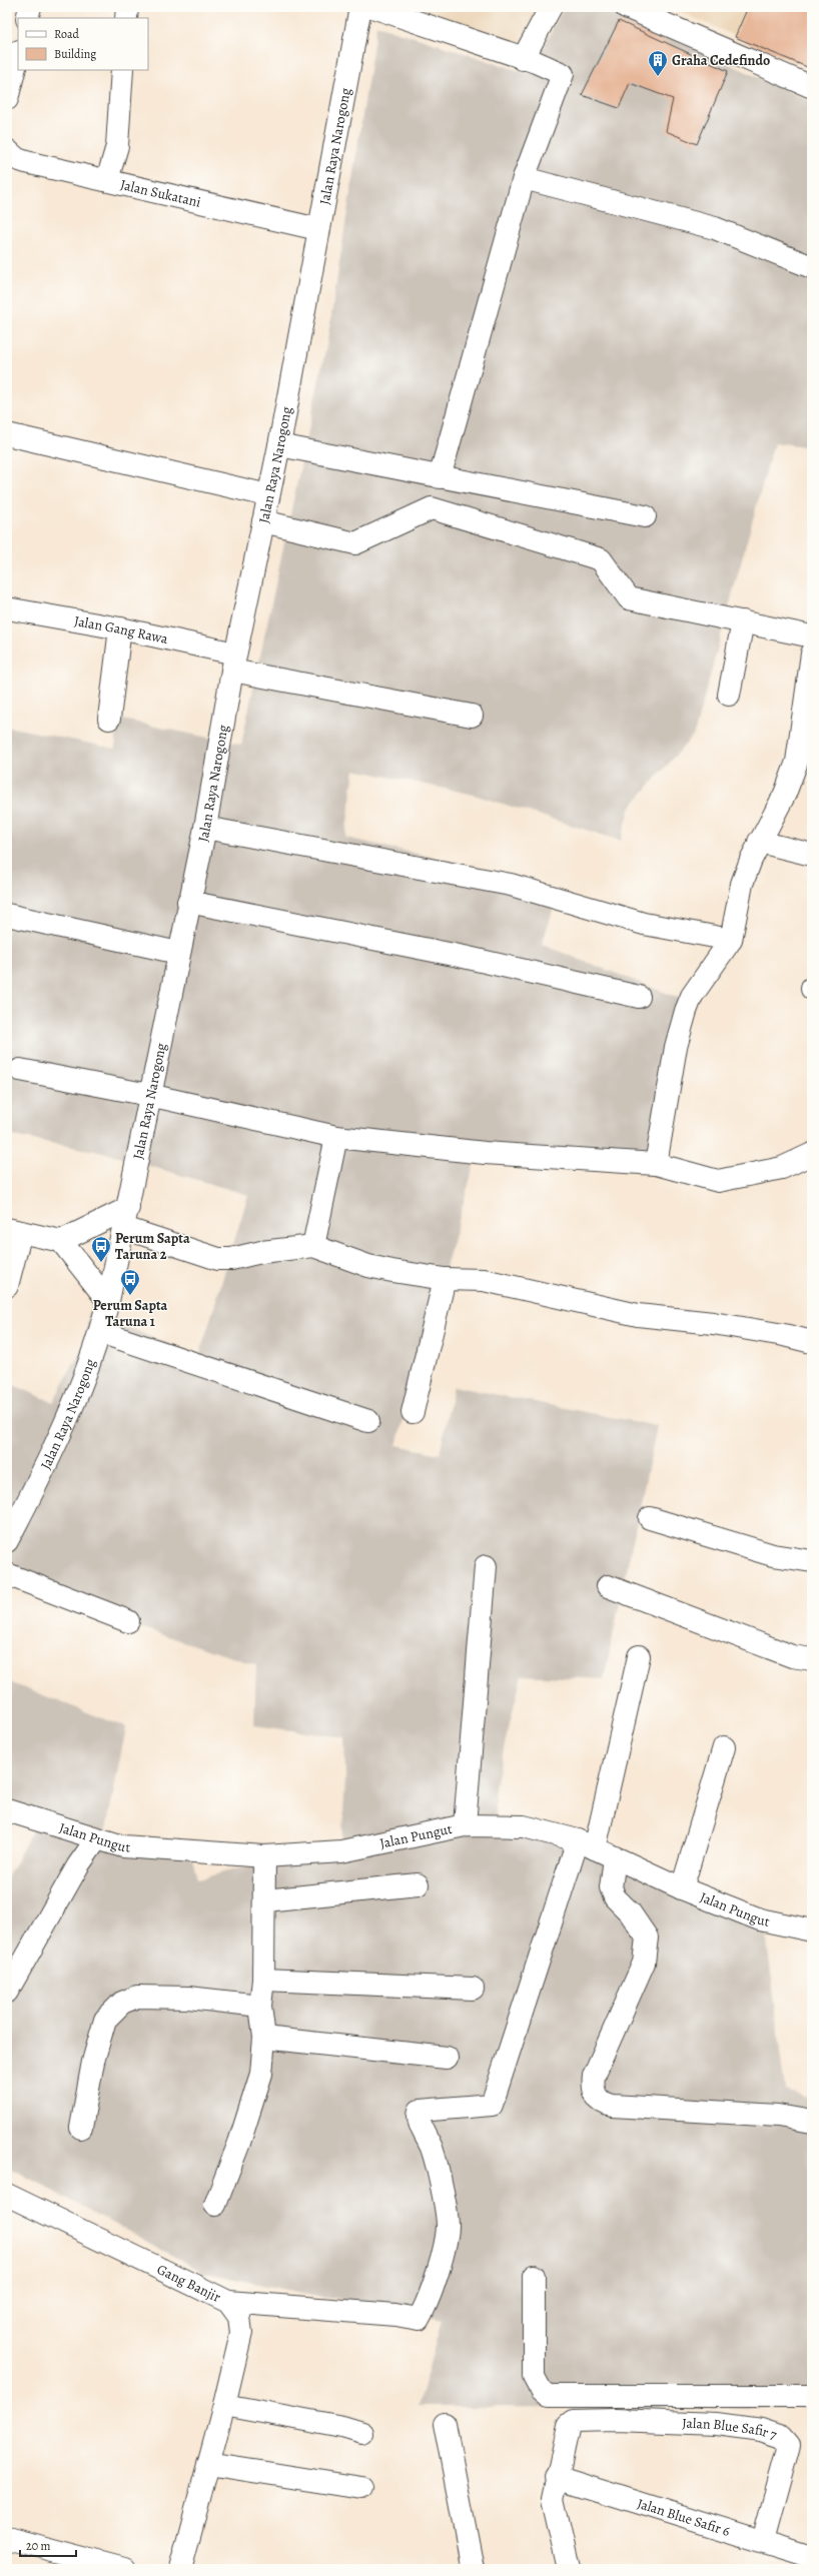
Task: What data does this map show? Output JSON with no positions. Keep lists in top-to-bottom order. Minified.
{"streets":{"street":["Jalan Raya Narogong","Jalan Sukatani","Jalan Gang Rawa","Jalan Pungut","Gang Banjir","Jalan Blue Safir 7","Jalan Blue Safir 6"]},"crossings":[["Jalan Raya Narogong","Jalan Sukatani"],["Jalan Raya Narogong","Jalan Gang Rawa"],["Jalan Blue Safir 7","Jalan Blue Safir 6"]],"places":{"building":["Graha Cedefindo"],"bus stop":["Perum Sapta Taruna 2","Perum Sapta Taruna 1"]},"legend":["Road","Building"],"scale_bar":"20 m"}
